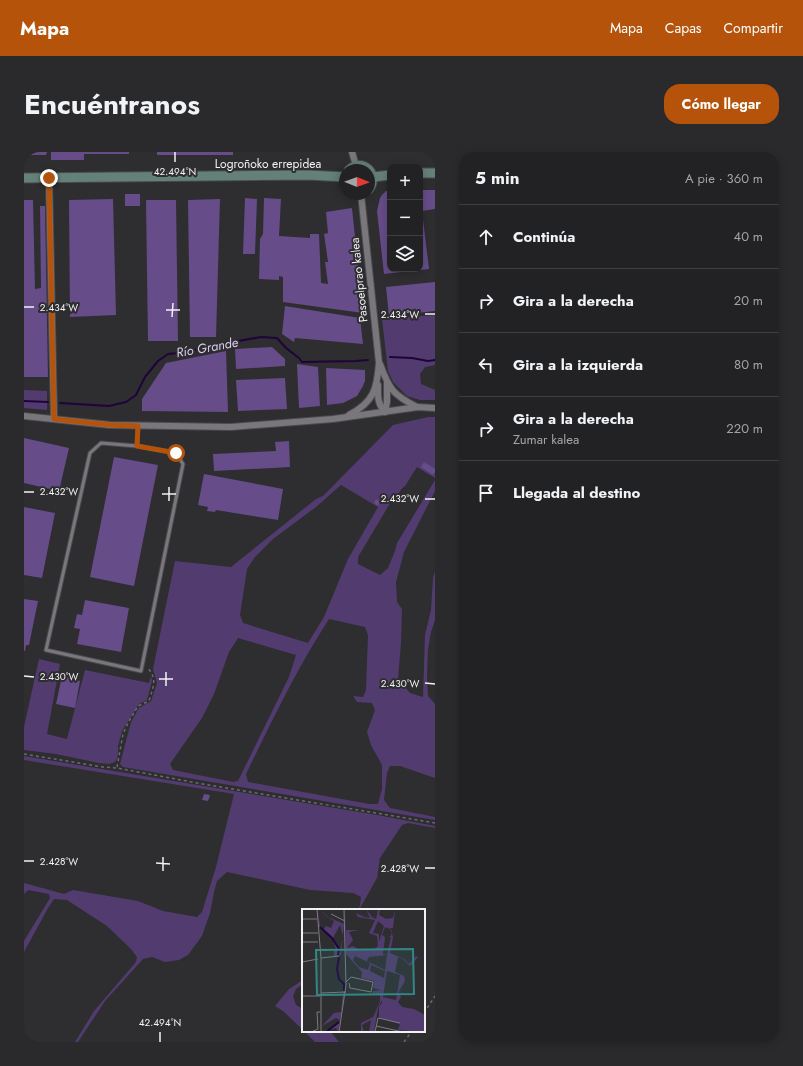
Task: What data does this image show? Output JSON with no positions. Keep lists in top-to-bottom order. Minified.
{"streets":{"main road":["Logroñoko errepidea"],"street":["Pasoelprao kalea"]},"water":["Río Grande"],"north":"right","page":{"header":"Mapa","nav":["Mapa","Capas","Compartir"],"title":"Encuéntranos","buttons":"Cómo llegar","heading":["5 min","A pie · 360 m"],"map_buttons":["+","−"],"list":[["Continúa","40 m"],["Gira a la derecha","20 m"],["Gira a la izquierda","80 m"],["Gira a la derecha","Zumar kalea","220 m"],"Llegada al destino"]},"coordinates":["42.494°N","2.434°W","2.432°W","2.430°W","2.428°W"]}
